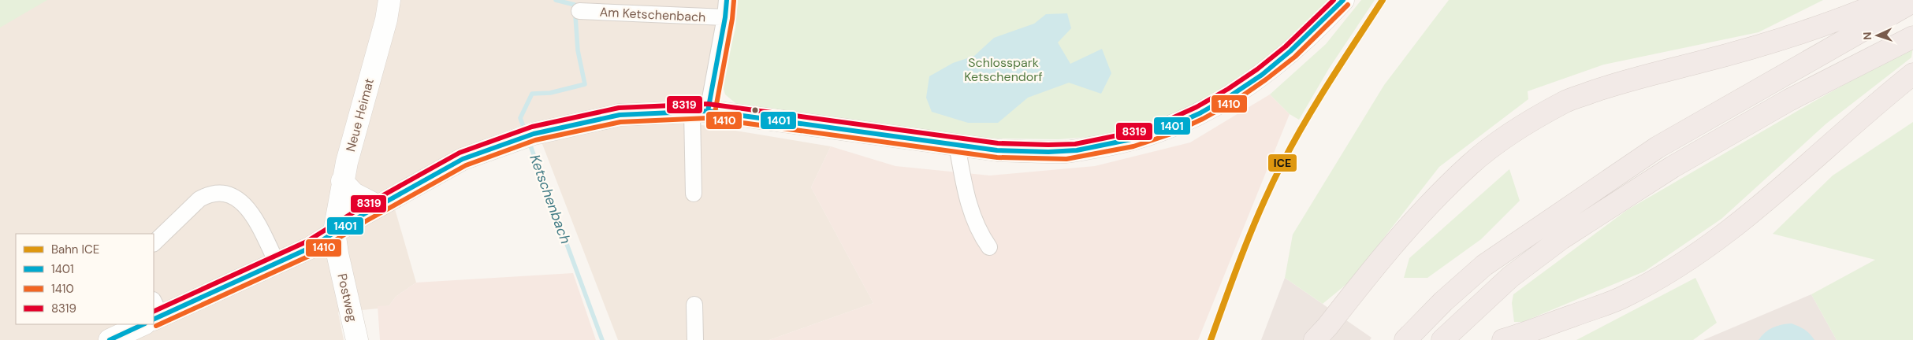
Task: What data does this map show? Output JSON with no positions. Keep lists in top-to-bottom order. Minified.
{"streets":{"street":["Am Ketschenbach","Neue Heimat","Postweg"]},"crossings":[["Neue Heimat","Postweg"]],"water":["Ketschenbach"],"parks":["Schlosspark Ketschendorf"],"lines":["rail line ICE","transit line 1401","transit line 8319","transit line 1410"],"legend":["Bahn ICE","1401","1410","8319"],"north":"left"}
